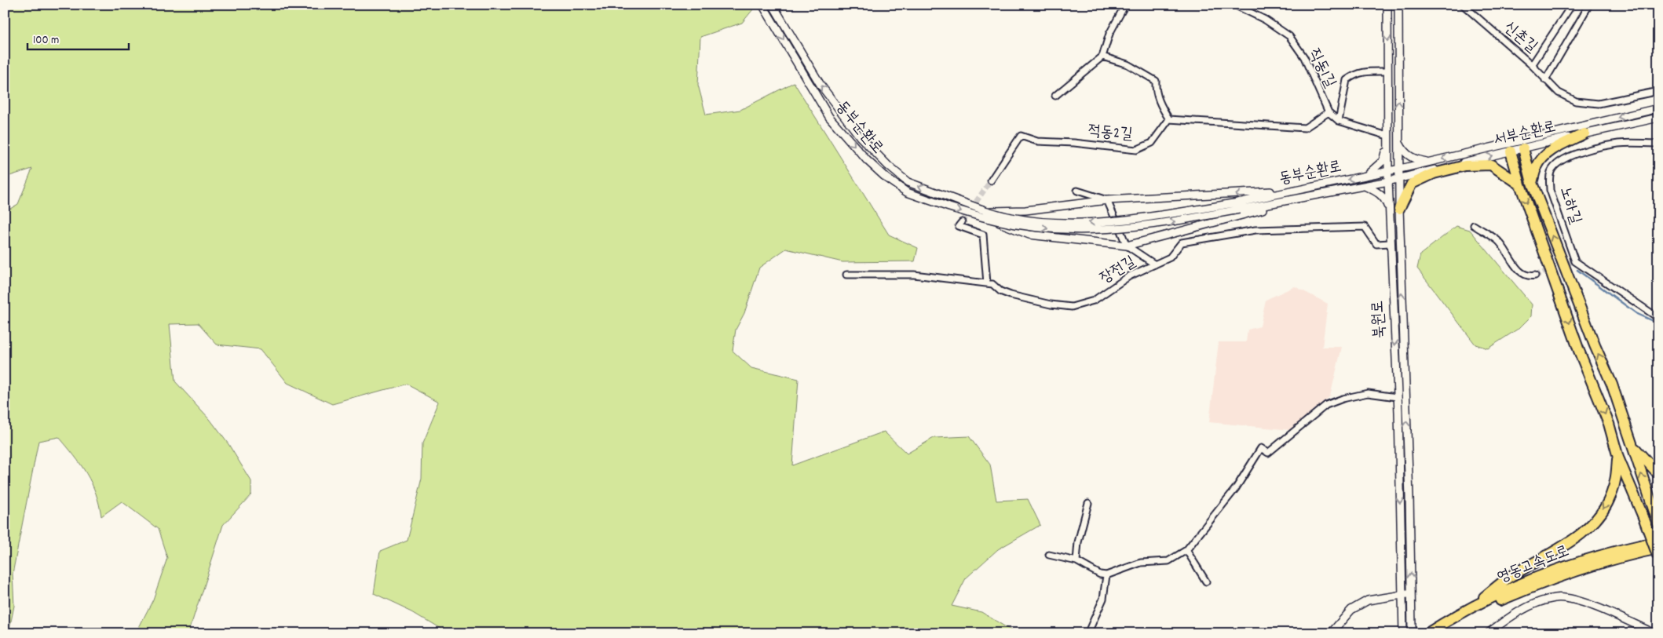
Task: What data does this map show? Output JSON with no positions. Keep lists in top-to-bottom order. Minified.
{"streets":{"highway":["영동고속도로"],"street":["신촌길","직동1길","동부순환로","적동2길","서부순환로","노하길","장전길","북원로"]},"crossings":[["직동1길","북원로"],["동부순환로","서부순환로"],["동부순환로","북원로"],["서부순환로","북원로"],["장전길","북원로"]],"scale_bar":"100 m"}
